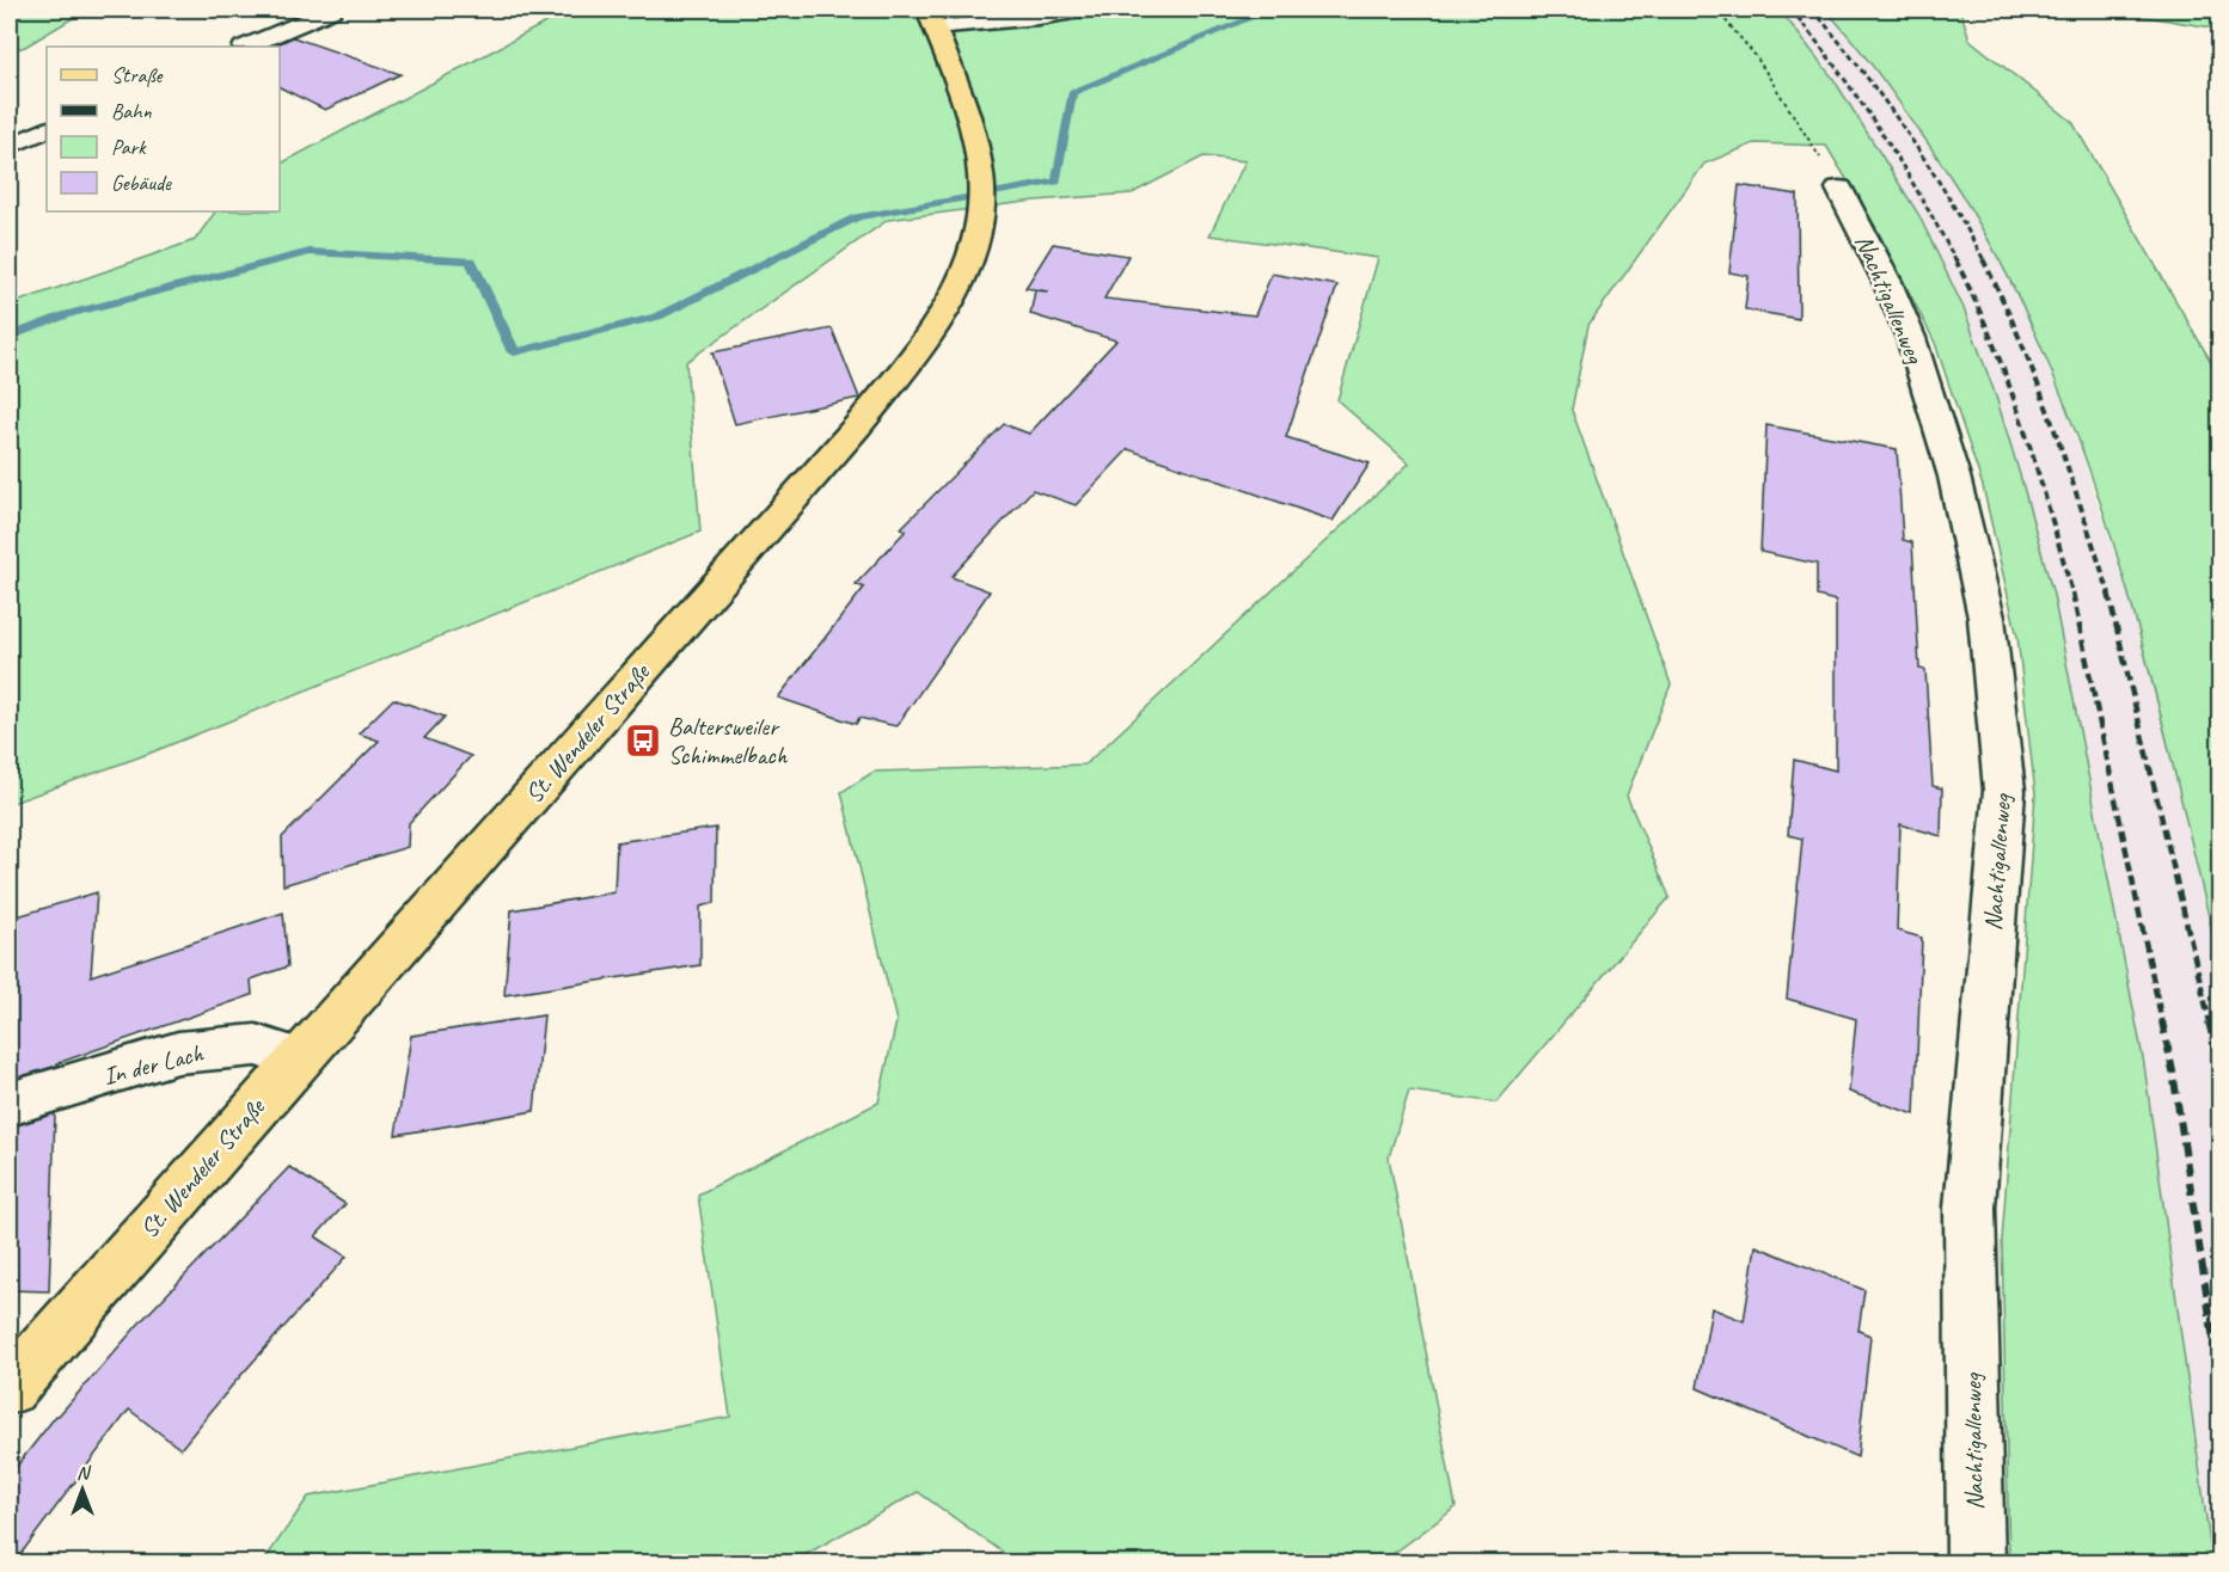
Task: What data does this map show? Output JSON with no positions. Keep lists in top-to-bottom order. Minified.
{"streets":{"main road":["St. Wendeler Straße"],"street":["Nachtigallenweg","In der Lach"]},"crossings":[["St. Wendeler Straße","In der Lach"]],"places":{"bus stop":["Baltersweiler Schimmelbach"]},"legend":["Straße","Bahn","Park","Gebäude"],"north":"top"}
